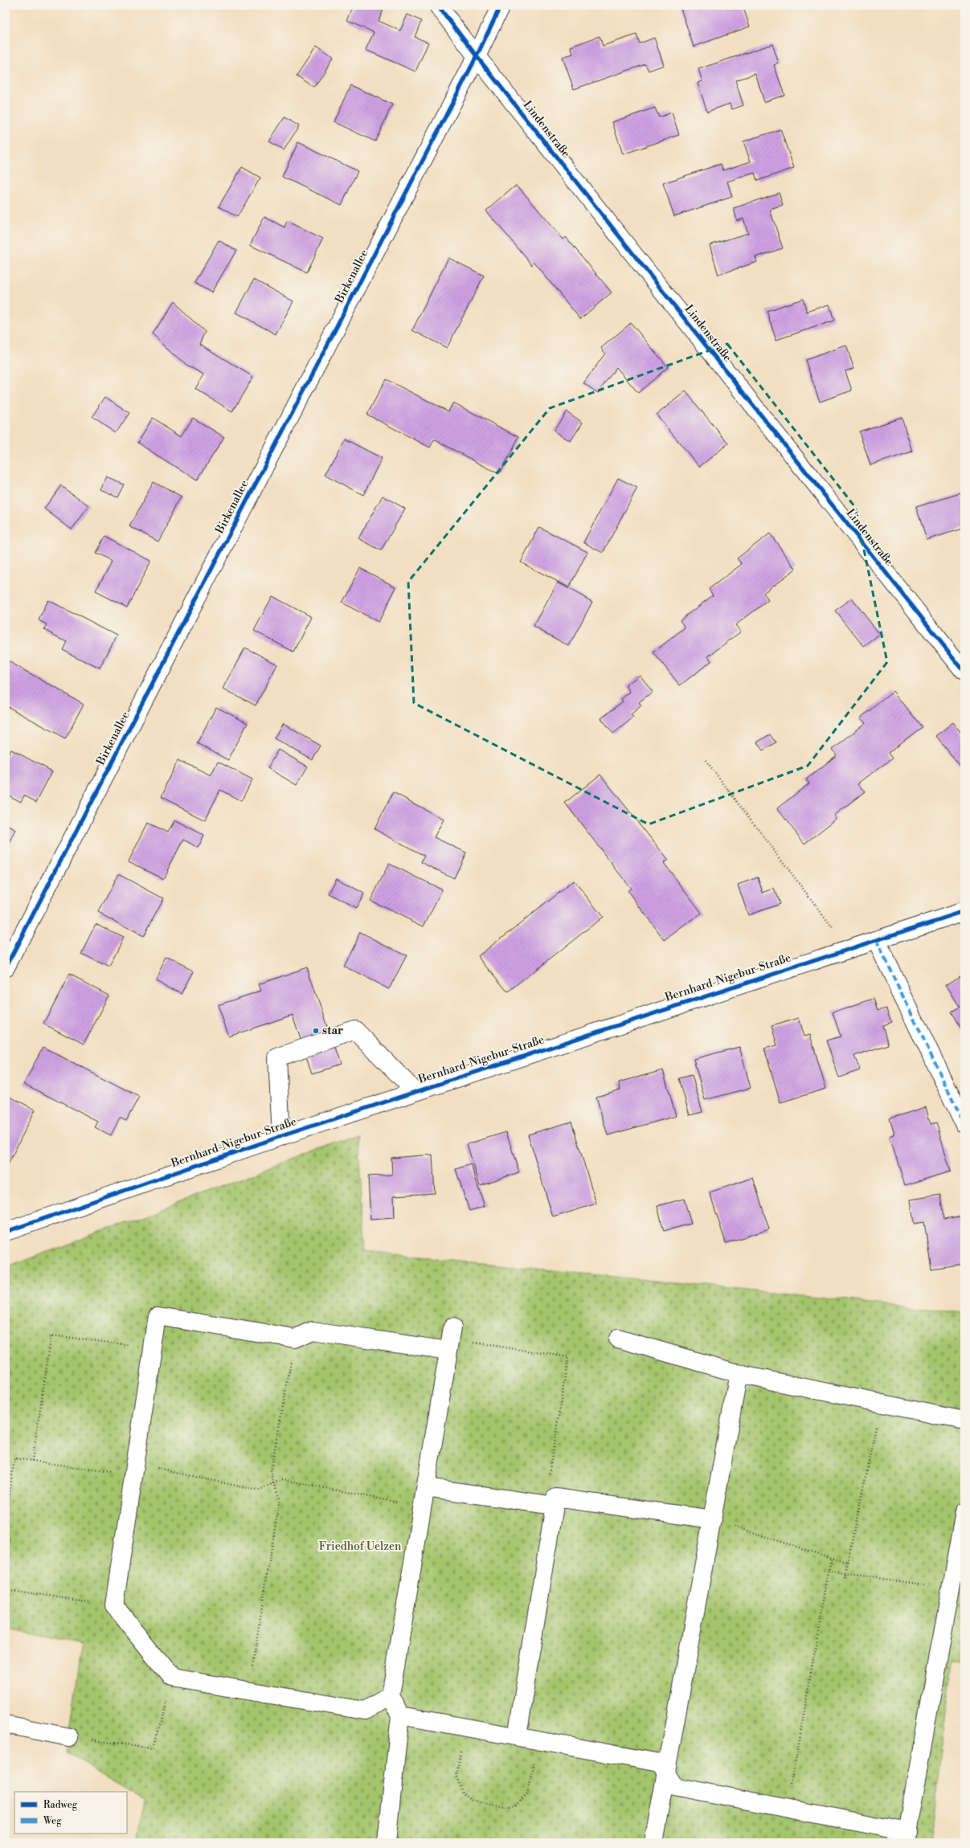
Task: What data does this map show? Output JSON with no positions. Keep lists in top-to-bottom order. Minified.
{"streets":{"street":["Lindenstraße","Birkenallee","Bernhard-Nigebur-Straße"]},"crossings":[["Lindenstraße","Birkenallee"]],"parks":["Friedhof Uelzen"],"places":["star"],"legend":["Radweg","Weg"]}
